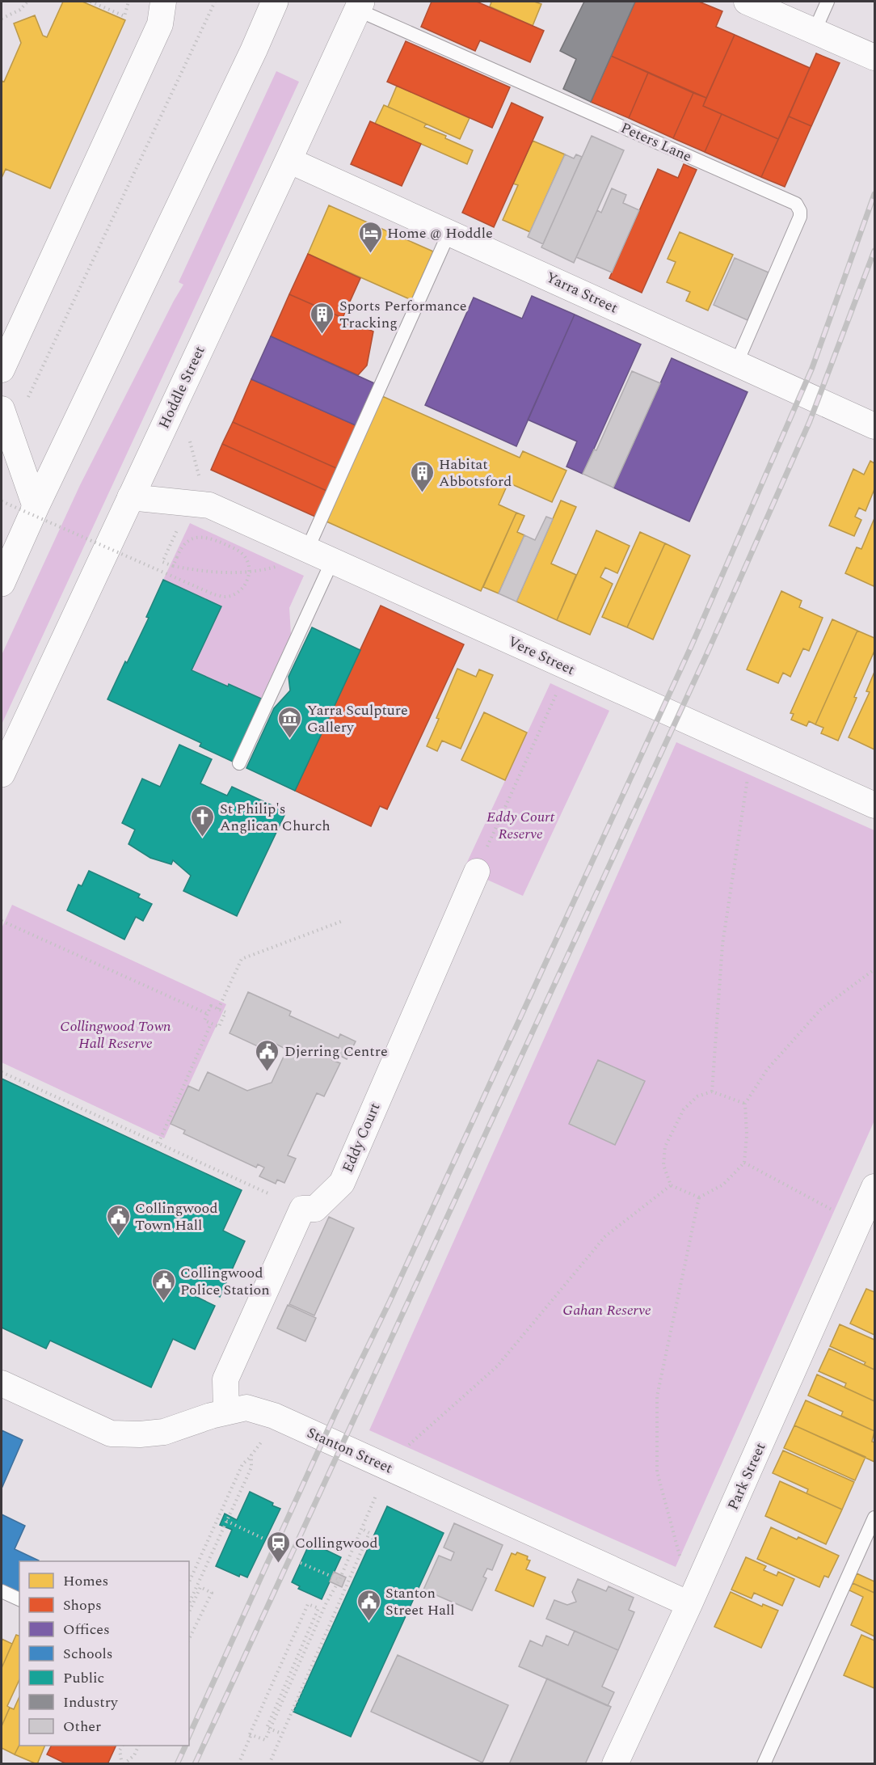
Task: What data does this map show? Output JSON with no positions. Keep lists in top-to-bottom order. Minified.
{"streets":{"highway":["Hoddle Street"],"street":["Yarra Street","Vere Street","Eddy Court","Stanton Street","Park Street"],"lane":["Peters Lane"]},"crossings":[["Peters Lane","Yarra Street"],["Peters Lane","Hoddle Street"],["Yarra Street","Hoddle Street"],["Hoddle Street","Vere Street"],["Eddy Court","Stanton Street"],["Stanton Street","Park Street"]],"parks":["Eddy Court Reserve","Collingwood Town Hall Reserve","Gahan Reserve"],"places":{"hotel":["Home @ Hoddle"],"building":["Sports Performance Tracking","Habitat Abbotsford"],"museum":["Yarra Sculpture Gallery"],"church":["St Philip's Anglican Church"],"public building":["Djerring Centre","Collingwood Town Hall","Collingwood Police Station","Stanton Street Hall"],"station":["Collingwood"]},"legend":["Homes","Shops","Offices","Schools","Public","Industry","Other"]}
